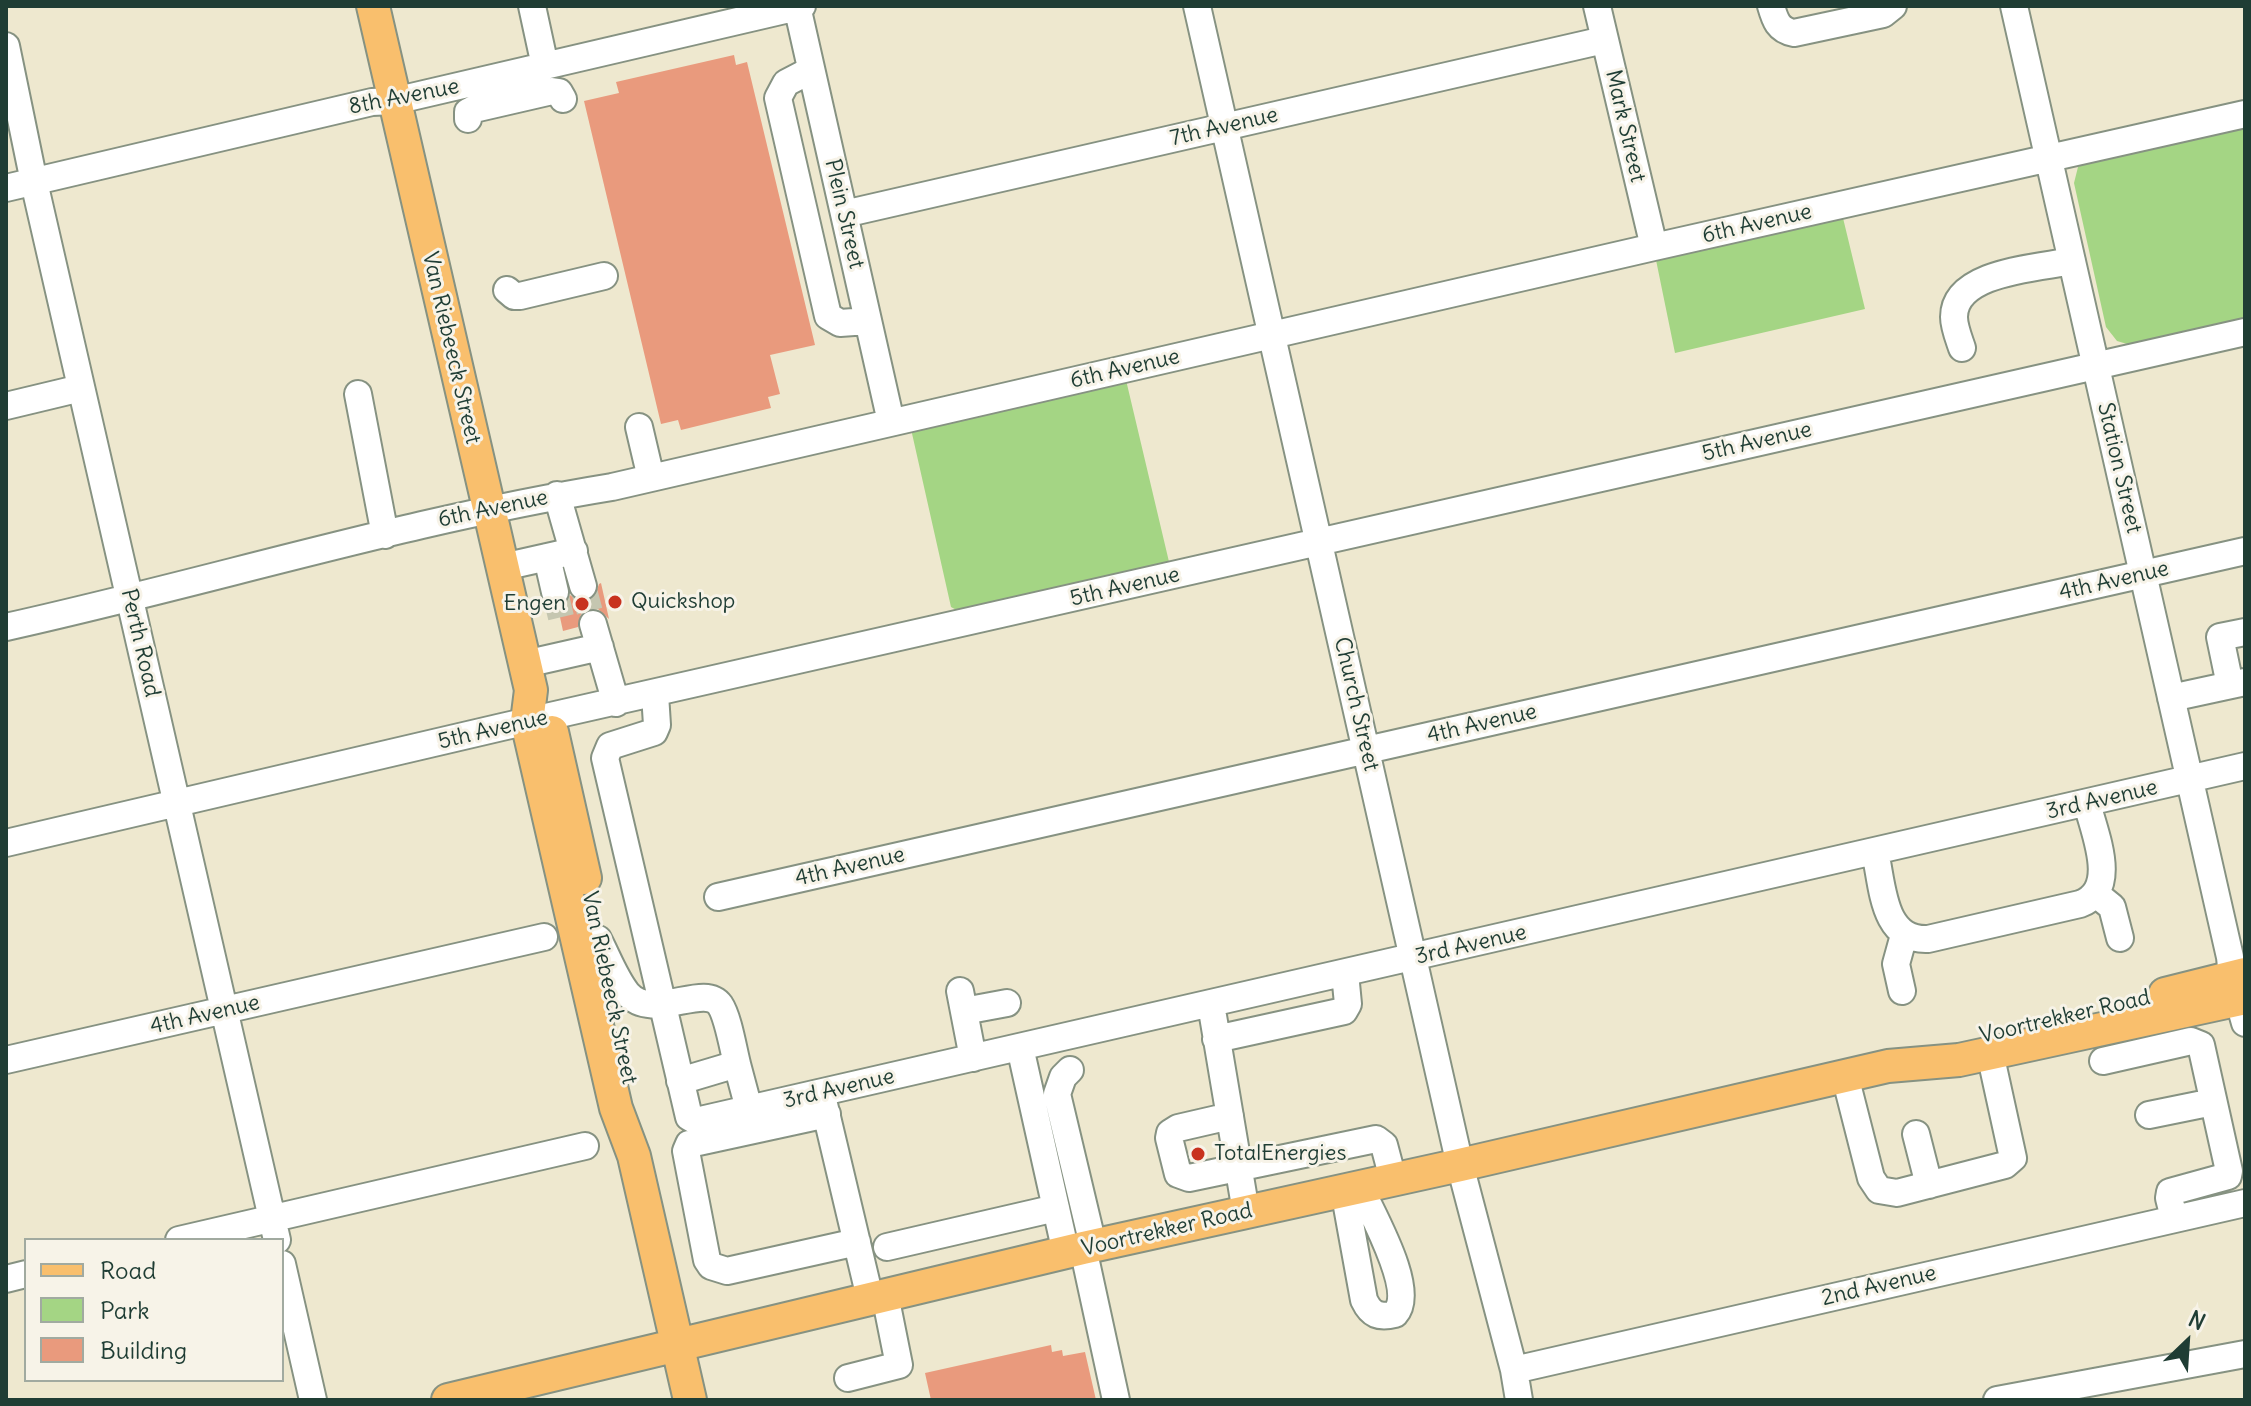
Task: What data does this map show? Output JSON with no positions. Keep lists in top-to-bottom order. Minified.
{"streets":{"main road":["Van Riebeeck Street","Voortrekker Road"],"street":["8th Avenue","Mark Street","7th Avenue","Plein Street","6th Avenue","5th Avenue","Station Street","4th Avenue","Perth Road","Church Street","3rd Avenue","2nd Avenue"]},"crossings":[["8th Avenue","Plein Street"],["8th Avenue","Van Riebeeck Street"],["8th Avenue","Perth Road"],["Mark Street","7th Avenue"],["Mark Street","6th Avenue"],["7th Avenue","Plein Street"],["7th Avenue","Church Street"],["Plein Street","6th Avenue"],["6th Avenue","Van Riebeeck Street"],["6th Avenue","Station Street"],["6th Avenue","Perth Road"],["6th Avenue","Church Street"],["Van Riebeeck Street","5th Avenue"],["Van Riebeeck Street","Voortrekker Road"],["5th Avenue","Station Street"],["5th Avenue","Perth Road"],["5th Avenue","Church Street"],["Station Street","4th Avenue"],["Station Street","3rd Avenue"],["Station Street","Voortrekker Road"],["4th Avenue","Perth Road"],["4th Avenue","Church Street"],["Church Street","3rd Avenue"],["Church Street","Voortrekker Road"],["Church Street","2nd Avenue"]],"places":["Quickshop","Engen","TotalEnergies"],"legend":["Road","Park","Building"],"north":"top right"}
